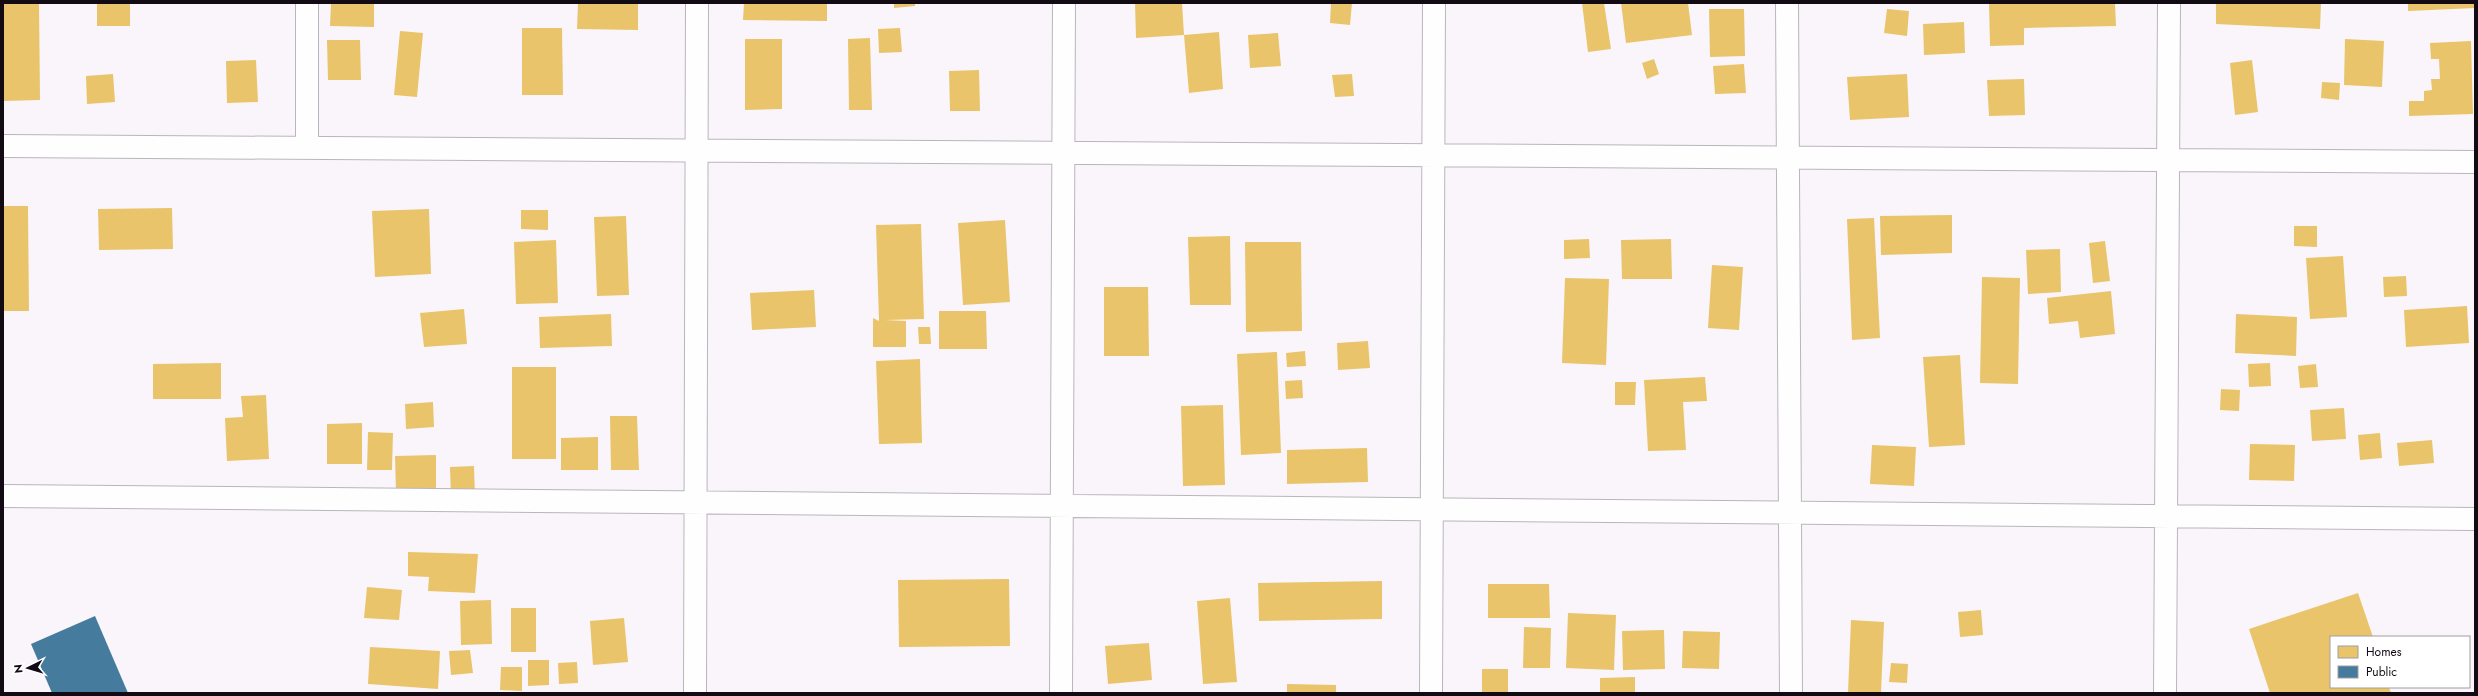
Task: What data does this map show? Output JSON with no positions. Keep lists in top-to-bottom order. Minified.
{"legend":["Homes","Public"],"north":"left"}
